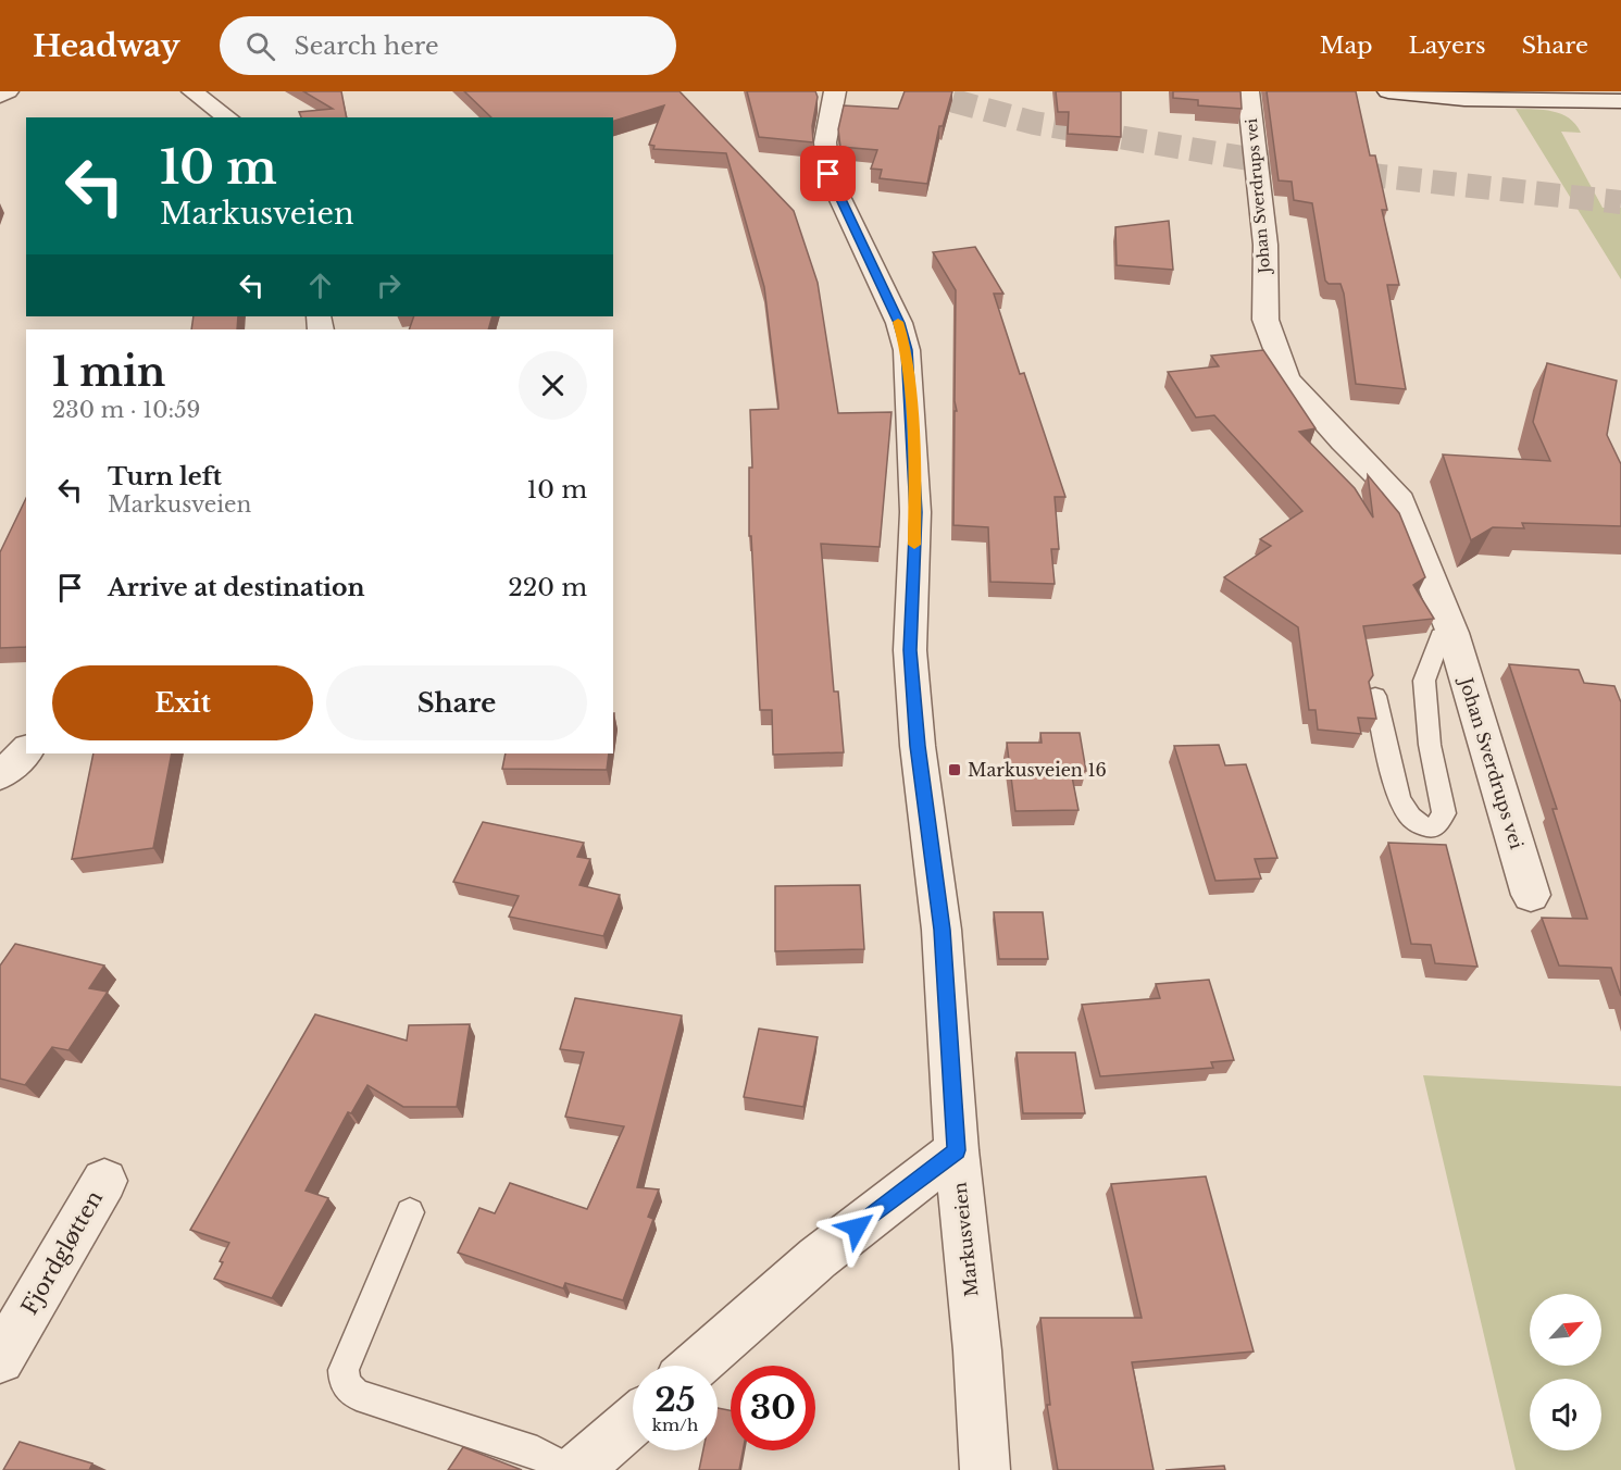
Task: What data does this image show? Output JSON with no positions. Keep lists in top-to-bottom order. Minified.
{"streets":{"street":["Johan Sverdrups vei","Markusveien","Fjordgløtten"]},"places":{"transit":["Markusveien 16"]},"north":"top right","page":{"header":"Headway","search":"Search here","nav":["Map","Layers","Share"],"turn":["10 m","Markusveien"],"heading":["1 min","230 m · 10:59"],"list":[{"name":"Turn left","note":"Markusveien","value":"10 m"},{"name":"Arrive at destination","value":"220 m"}],"buttons":["Exit","Share"],"speed":"25 km/h","limit":"30"}}
